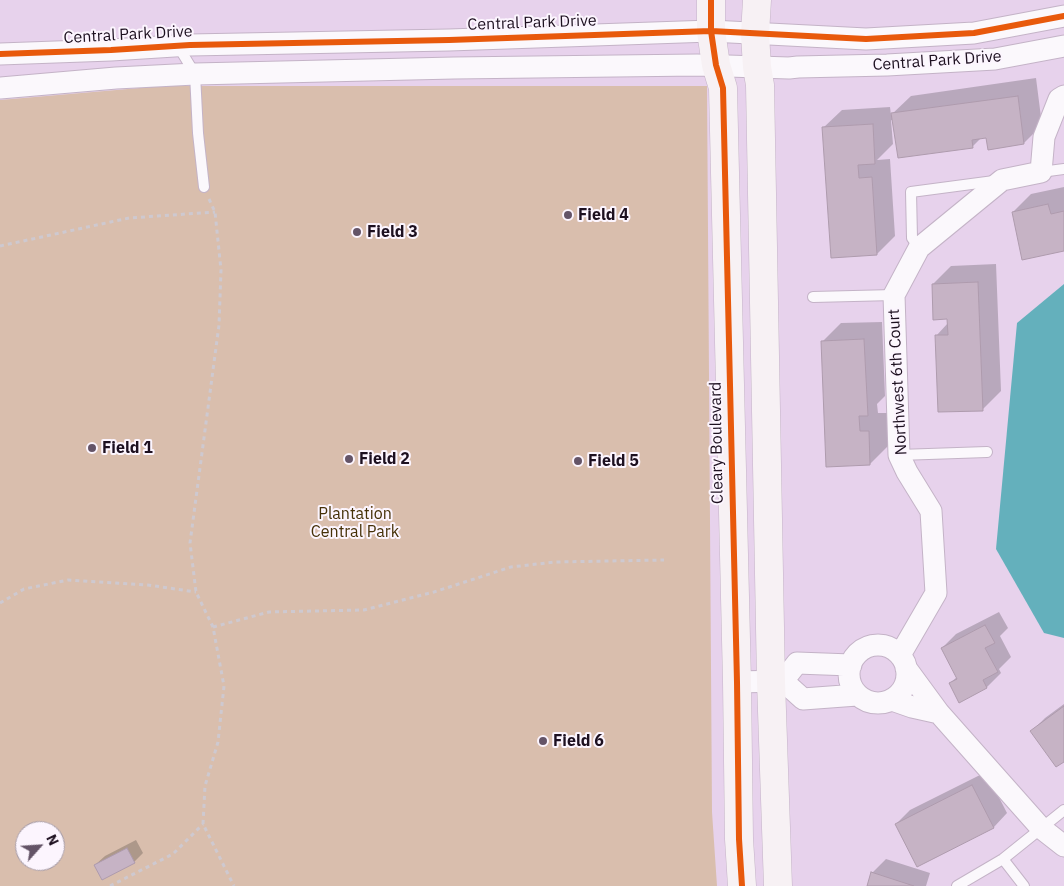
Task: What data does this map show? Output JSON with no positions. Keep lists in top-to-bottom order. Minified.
{"streets":{"street":["Central Park Drive","Northwest 6th Court","Cleary Boulevard"]},"crossings":[["Central Park Drive","Cleary Boulevard"]],"parks":["Plantation Central Park"],"places":["Field 4","Field 3","Field 1","Field 2","Field 5","Field 6"],"north":"top right"}
